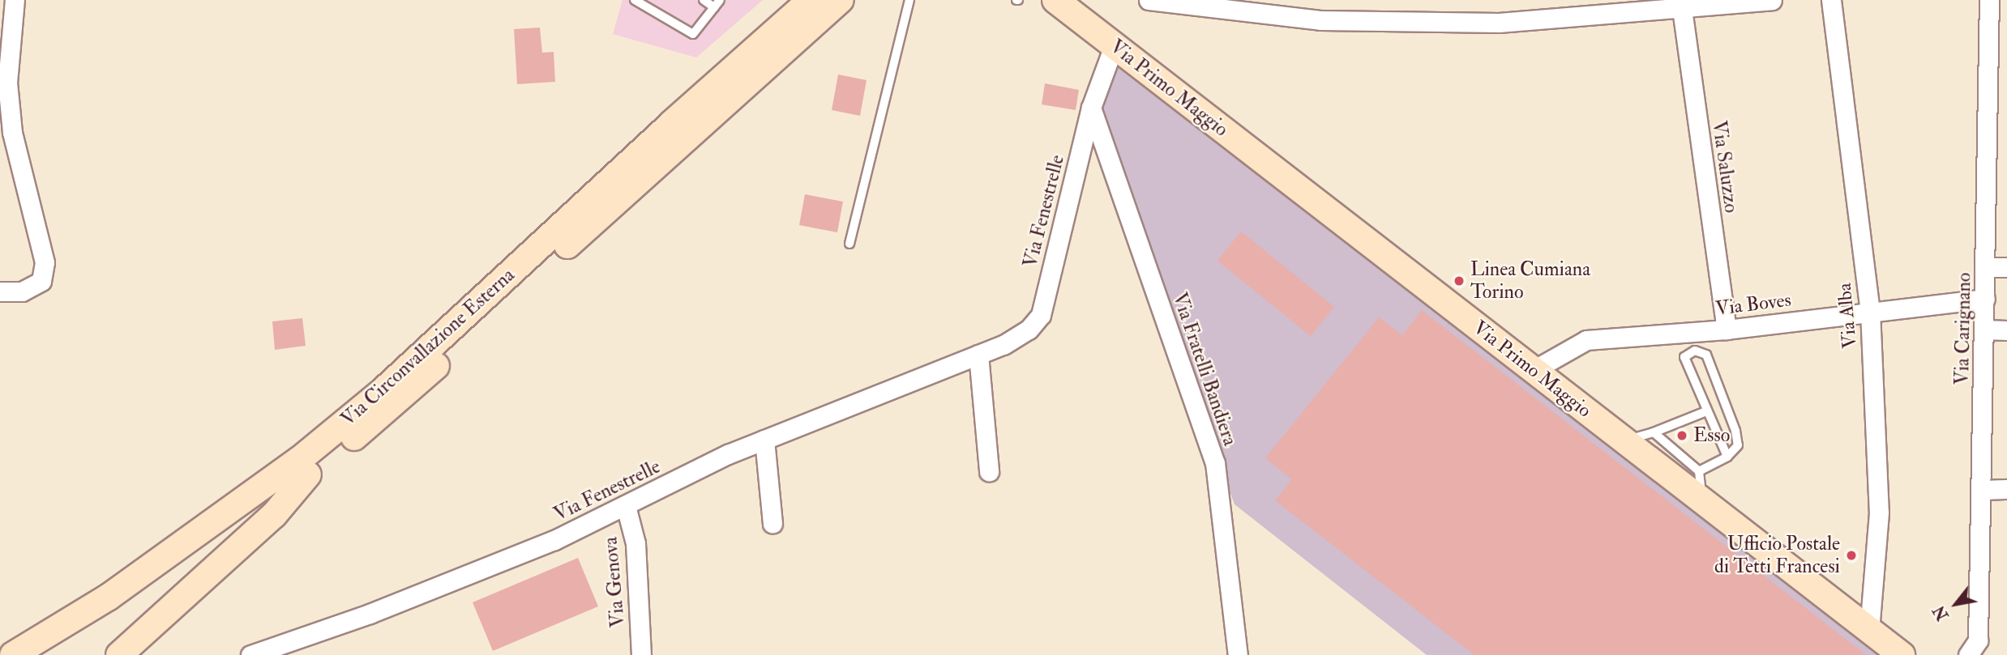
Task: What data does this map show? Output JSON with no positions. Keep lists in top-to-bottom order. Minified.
{"streets":{"main road":["Via Primo Maggio","Via Circonvallazione Esterna"],"street":["Via Saluzzo","Via Fenestrelle","Via Boves","Via Alba","Via Carignano","Via Fratelli Bandiera","Via Genova"]},"crossings":[["Via Primo Maggio","Via Fenestrelle"],["Via Primo Maggio","Via Boves"],["Via Primo Maggio","Via Alba"],["Via Saluzzo","Via Boves"],["Via Fenestrelle","Via Fratelli Bandiera"],["Via Fenestrelle","Via Genova"],["Via Boves","Via Alba"],["Via Boves","Via Carignano"]],"places":["Linea Cumiana Torino","Esso","Ufficio Postale di Tetti Francesi"],"north":"bottom left"}
